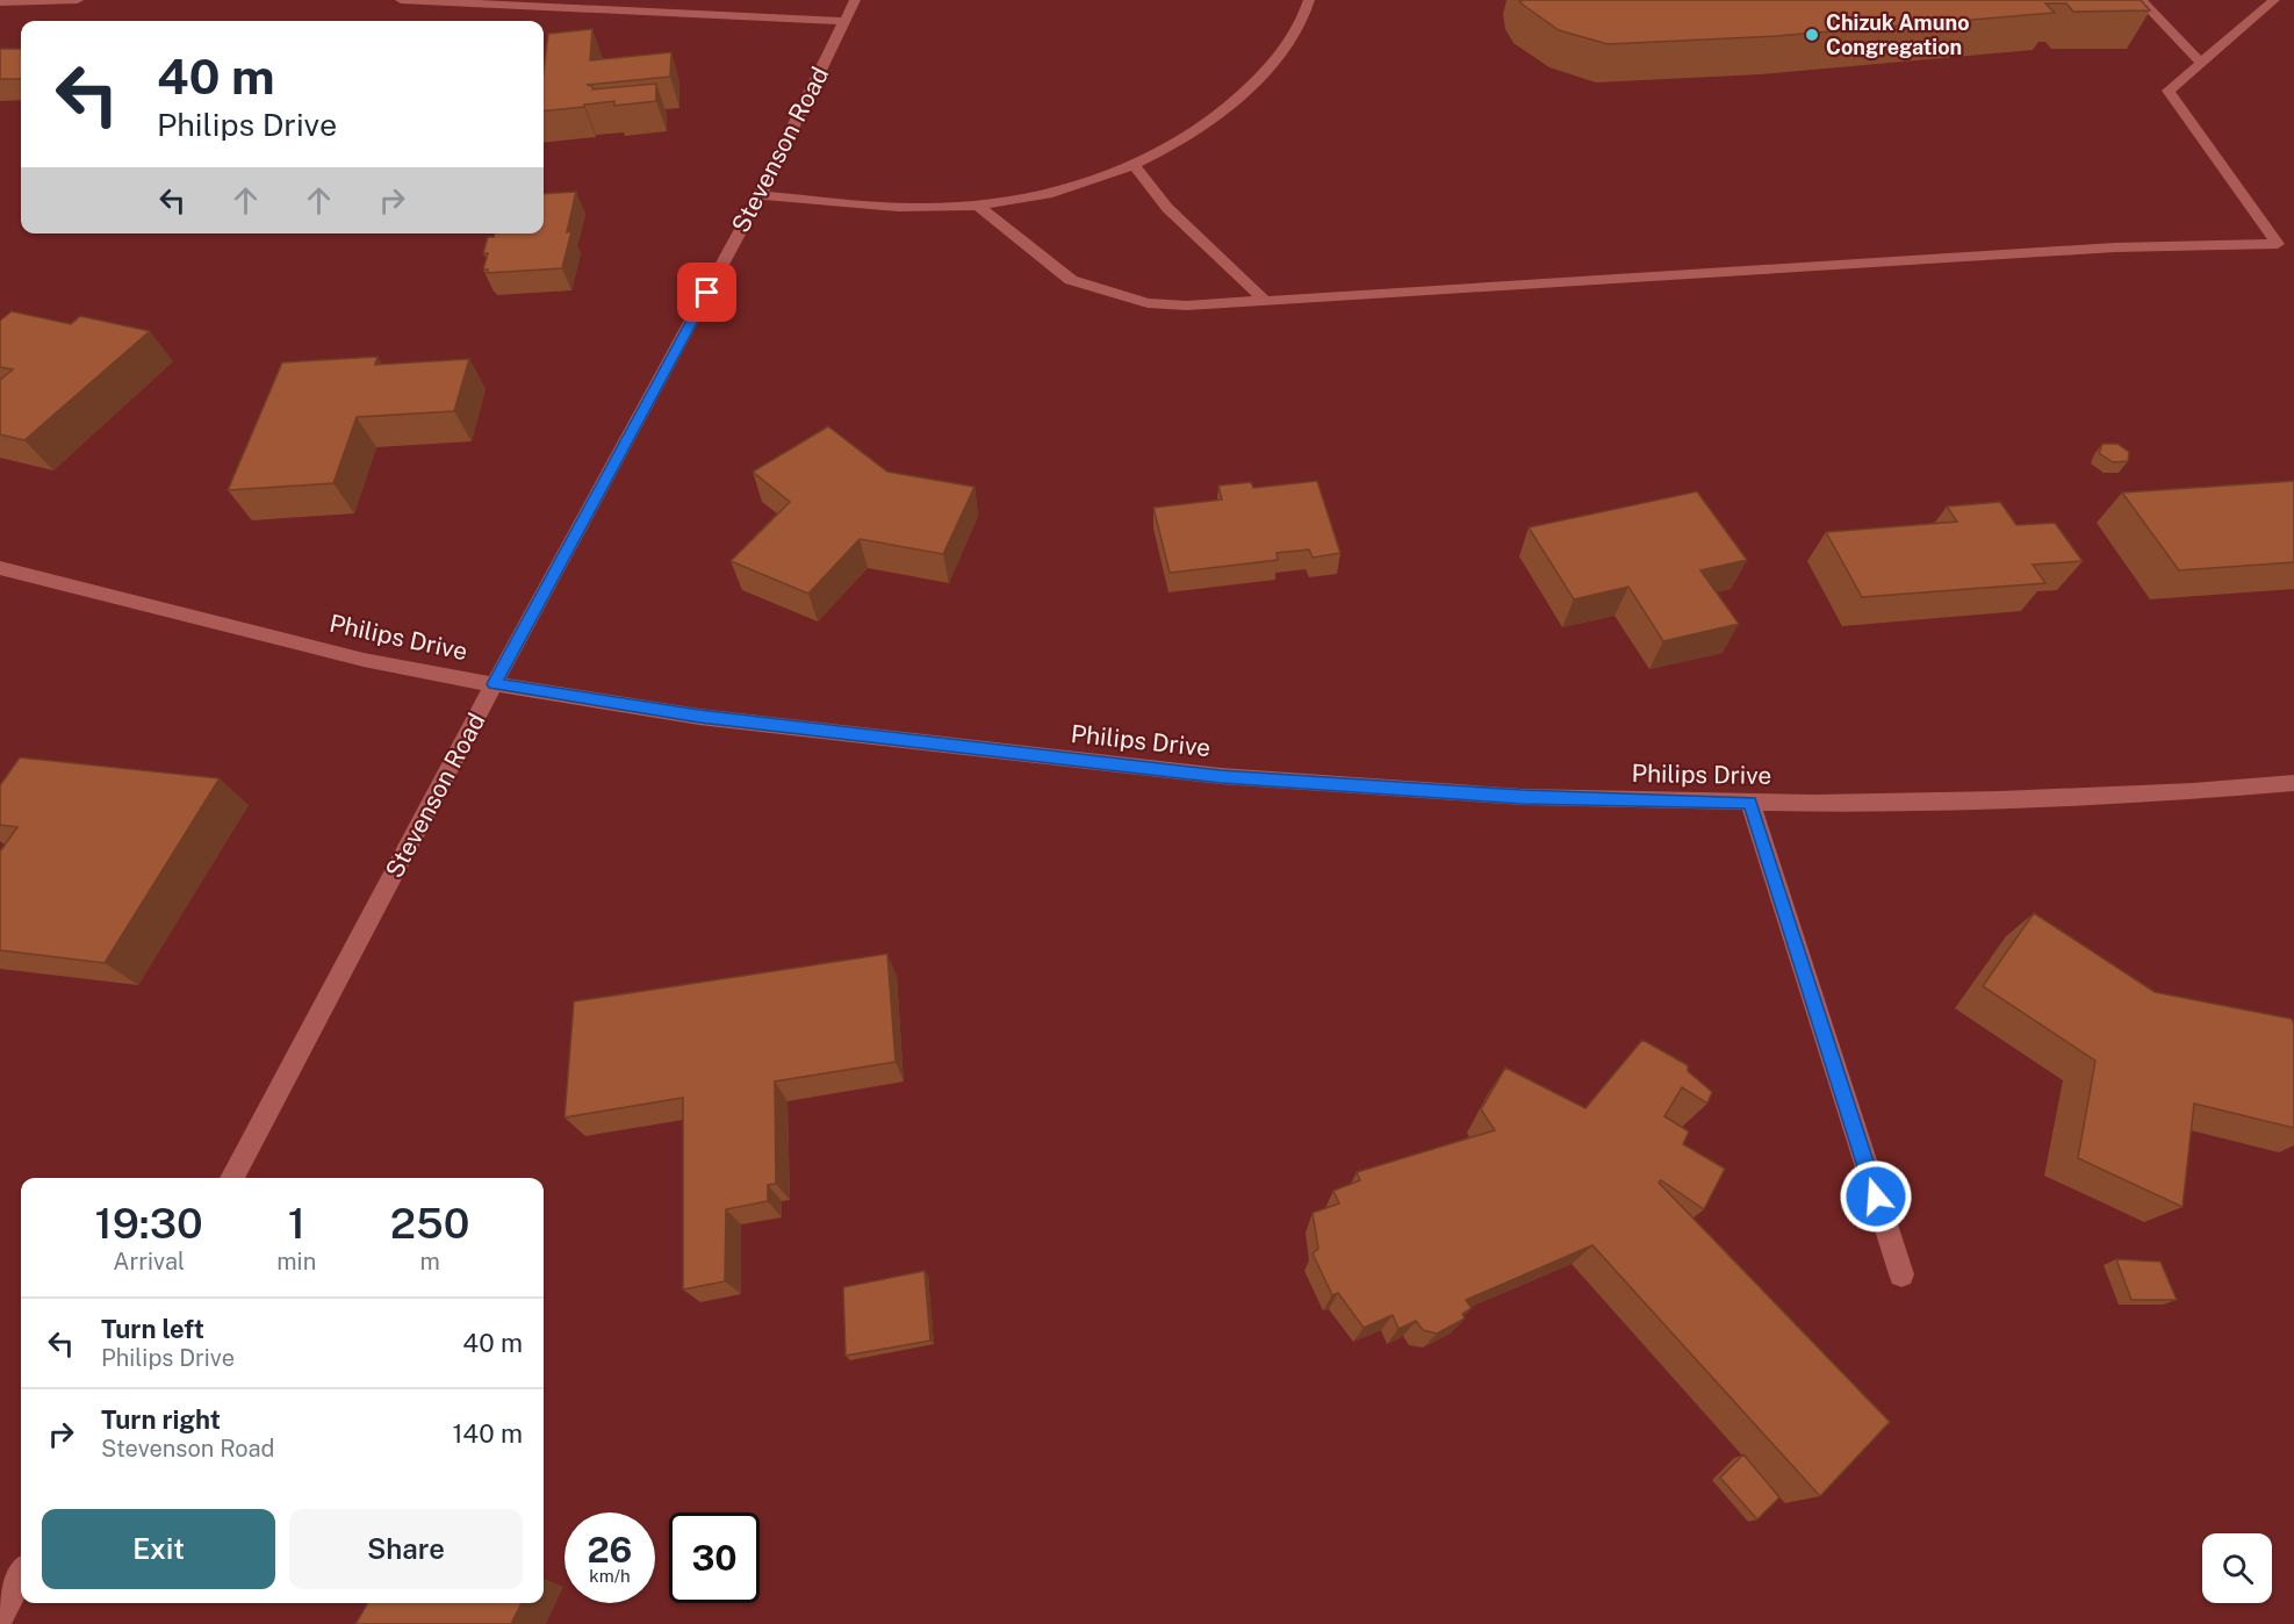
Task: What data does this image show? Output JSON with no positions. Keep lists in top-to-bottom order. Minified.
{"streets":{"street":["Stevenson Road","Philips Drive"]},"crossings":[["Stevenson Road","Philips Drive"]],"places":["Chizuk Amuno Congregation"],"page":{"turn":["40 m","Philips Drive"],"eta":["19:30","Arrival","1","min","250","m"],"list":[{"name":"Turn left","note":"Philips Drive","value":"40 m"},{"name":"Turn right","note":"Stevenson Road","value":"140 m"}],"buttons":["Exit","Share"],"speed":"26 km/h","limit":"30"}}
